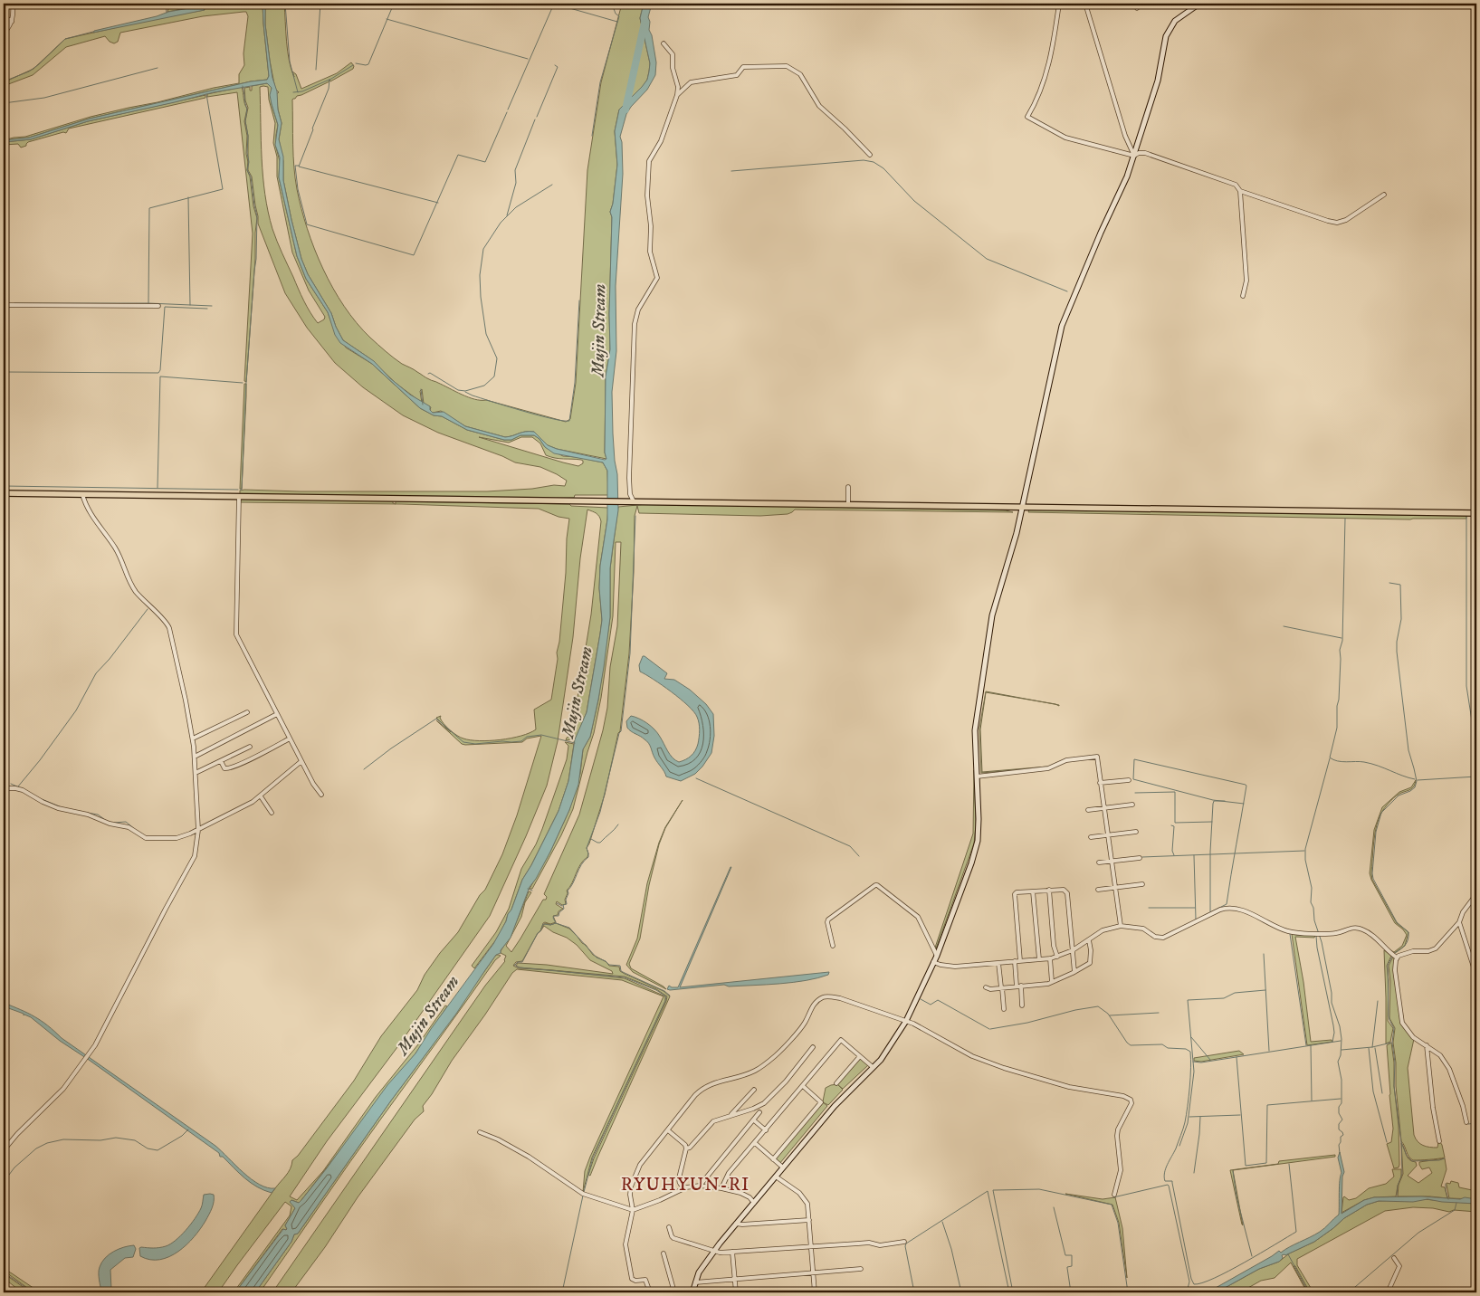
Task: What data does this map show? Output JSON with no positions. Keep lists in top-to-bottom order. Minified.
{"districts":["RYUHYUN-RI"],"water":["Mujin Stream"]}
